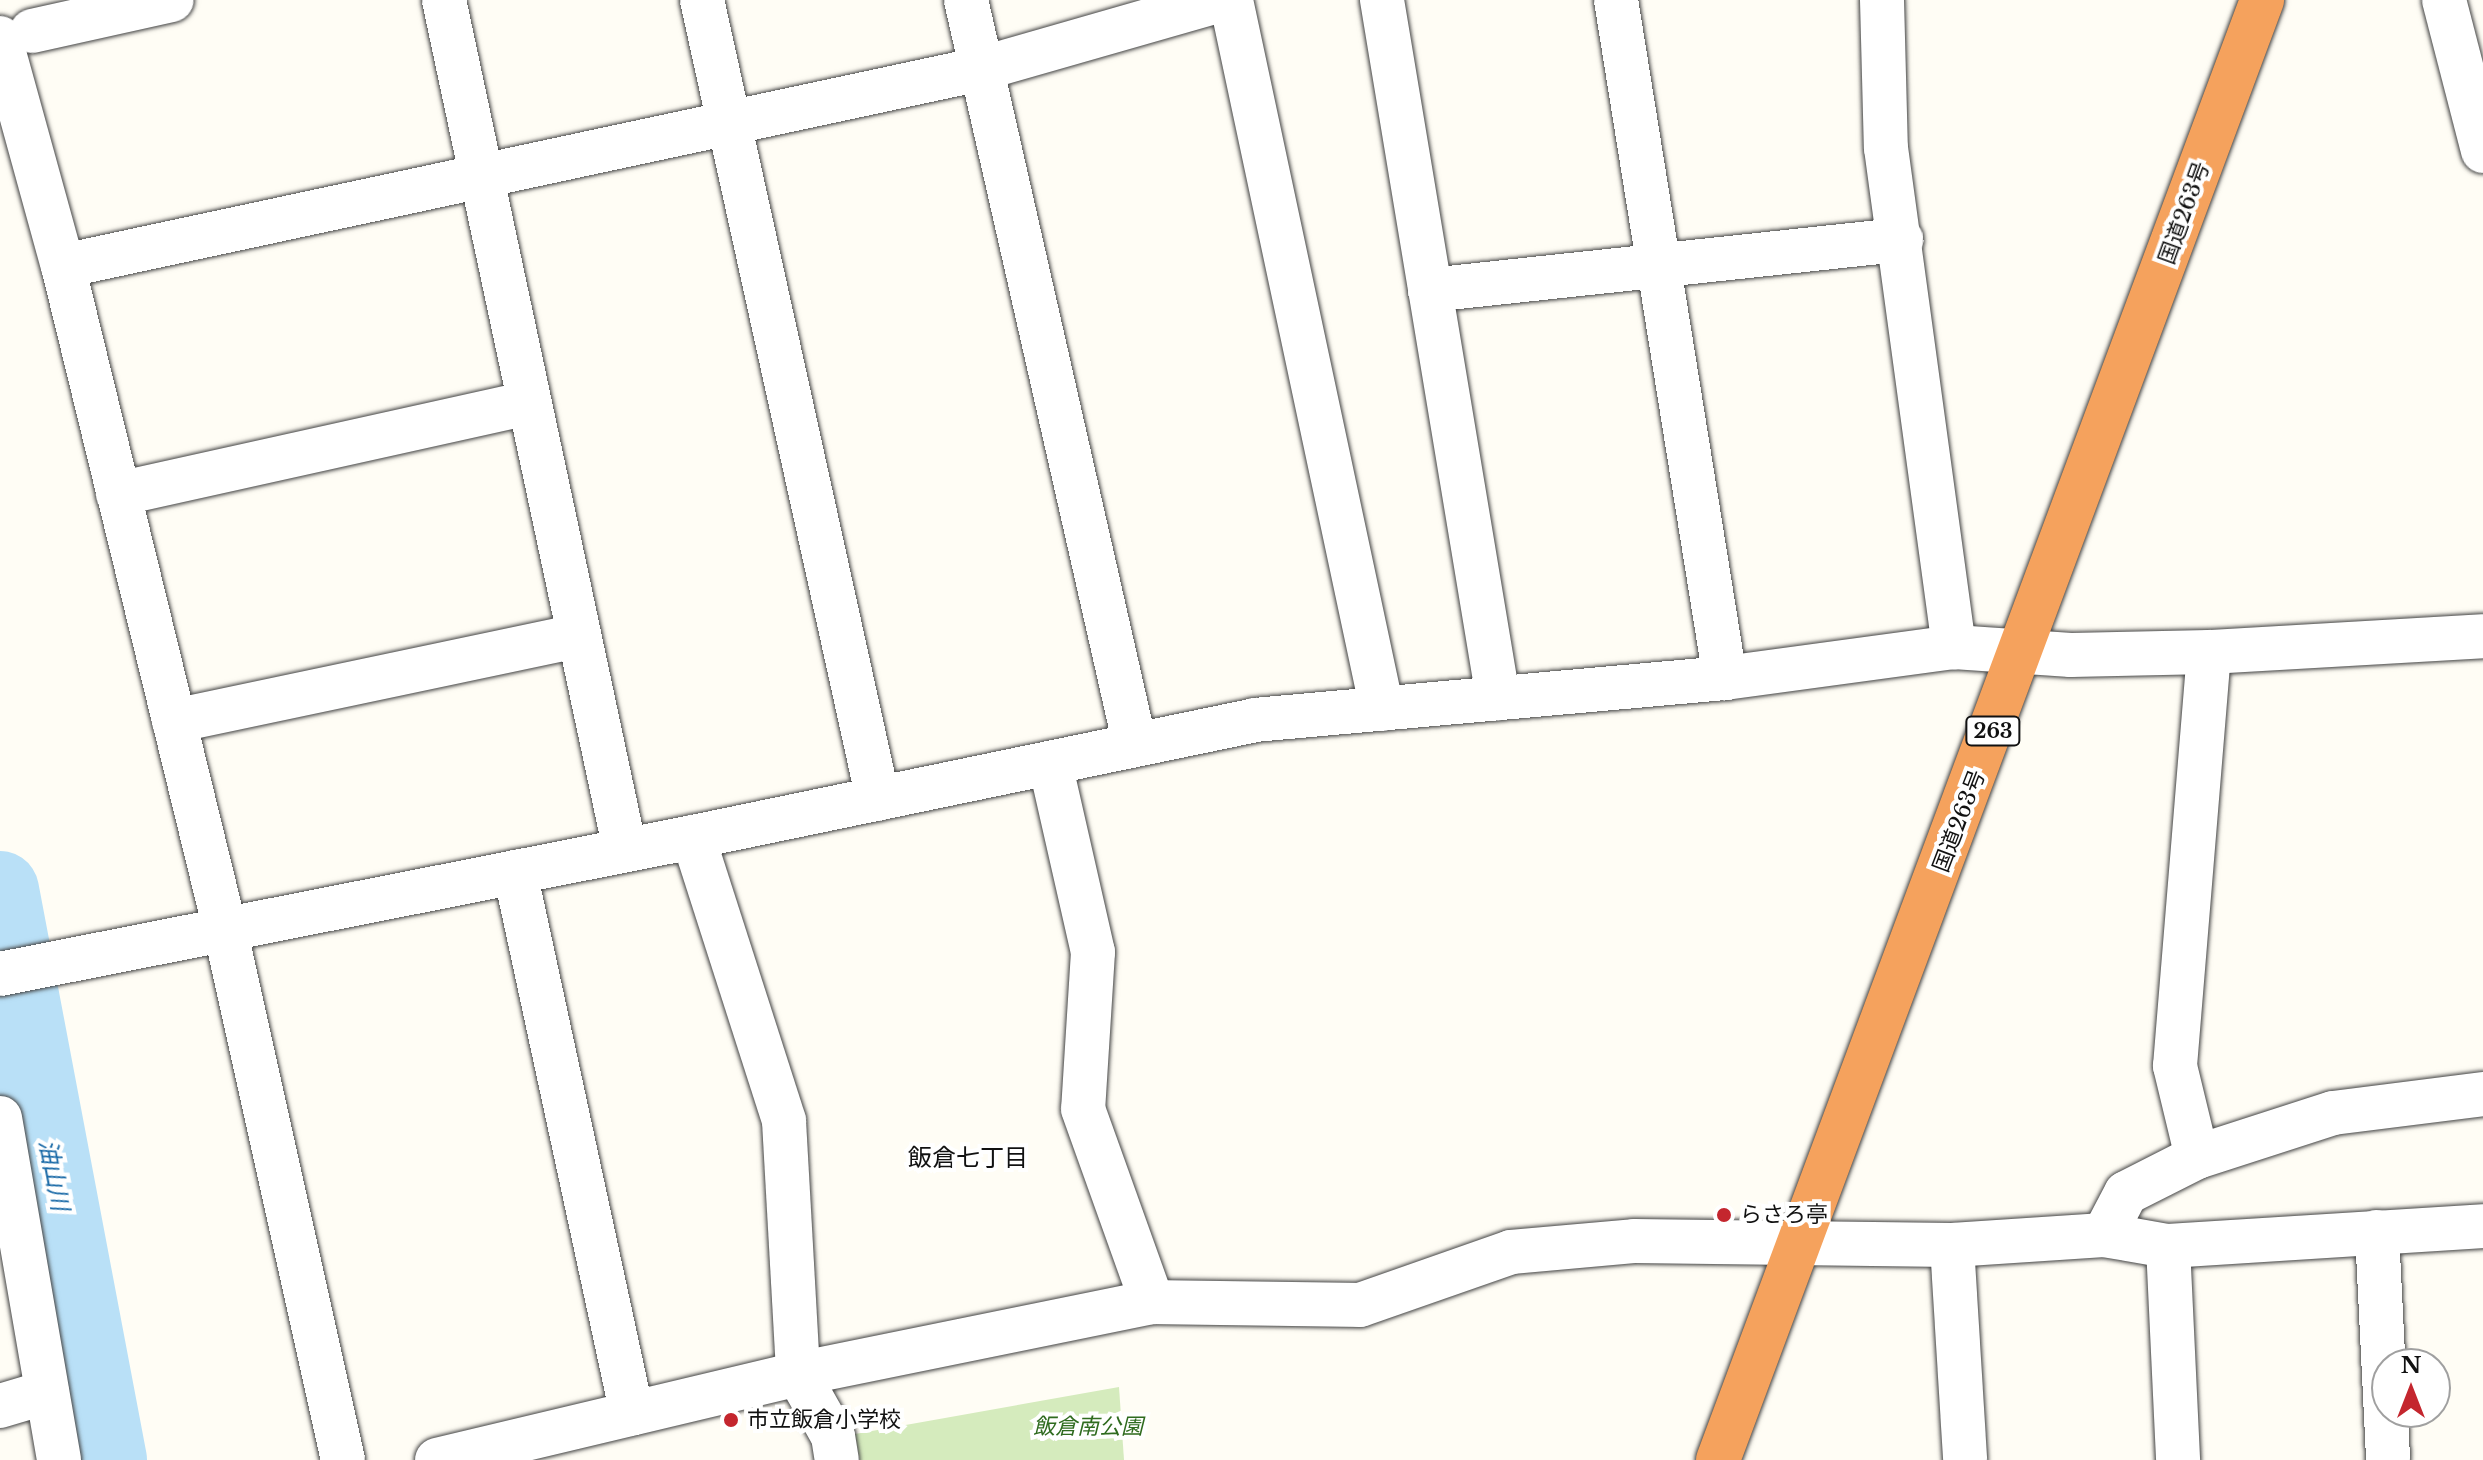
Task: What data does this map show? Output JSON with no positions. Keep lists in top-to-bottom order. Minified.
{"streets":{"highway":["国道263号","263"]},"districts":["飯倉七丁目"],"water":["油山川"],"parks":["飯倉南公園"],"places":["らさろ亭","市立飯倉小学校"],"north":"top"}
